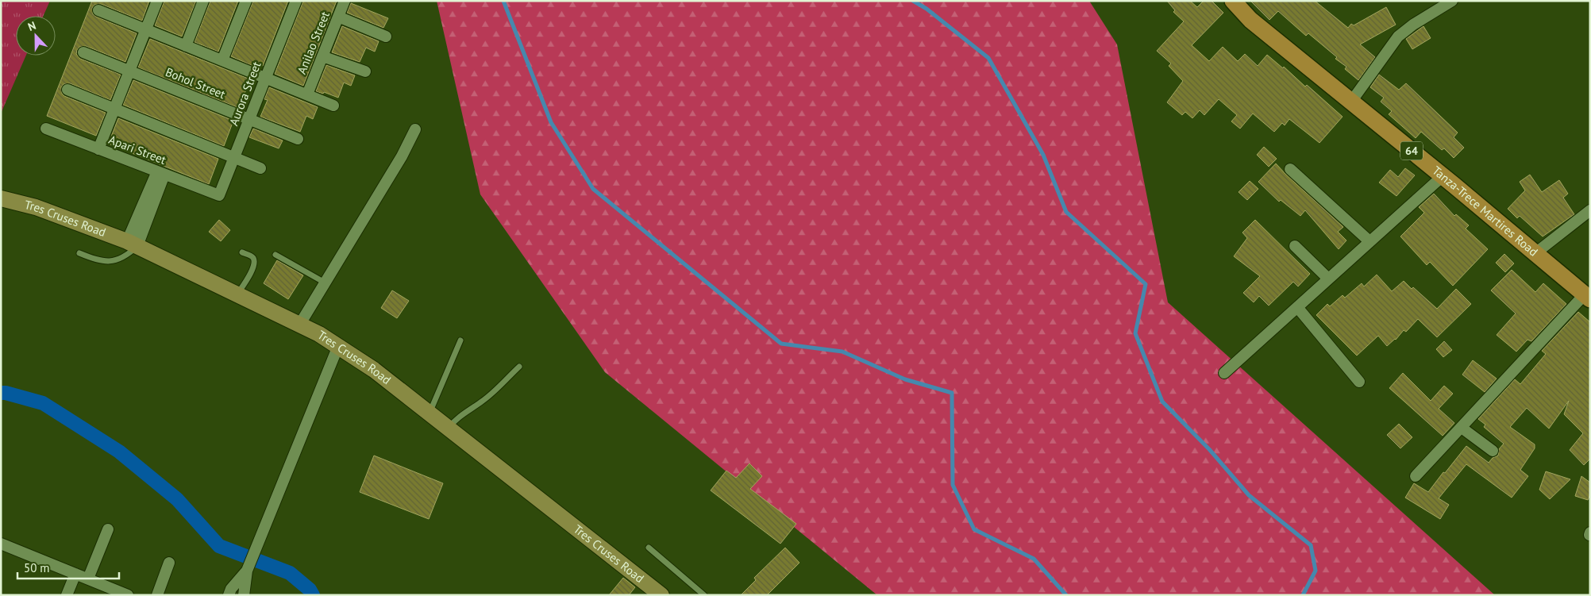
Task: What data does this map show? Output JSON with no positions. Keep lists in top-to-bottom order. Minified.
{"streets":{"main road":["64","Tanza-Trece Martires Road","Tres Cruses Road"],"street":["Anilao Street","Bohol Street","Aurora Street","Apari Street"]},"crossings":[["Bohol Street","Aurora Street"],["Aurora Street","Apari Street"]],"scale_bar":"50 m","north":"top"}
